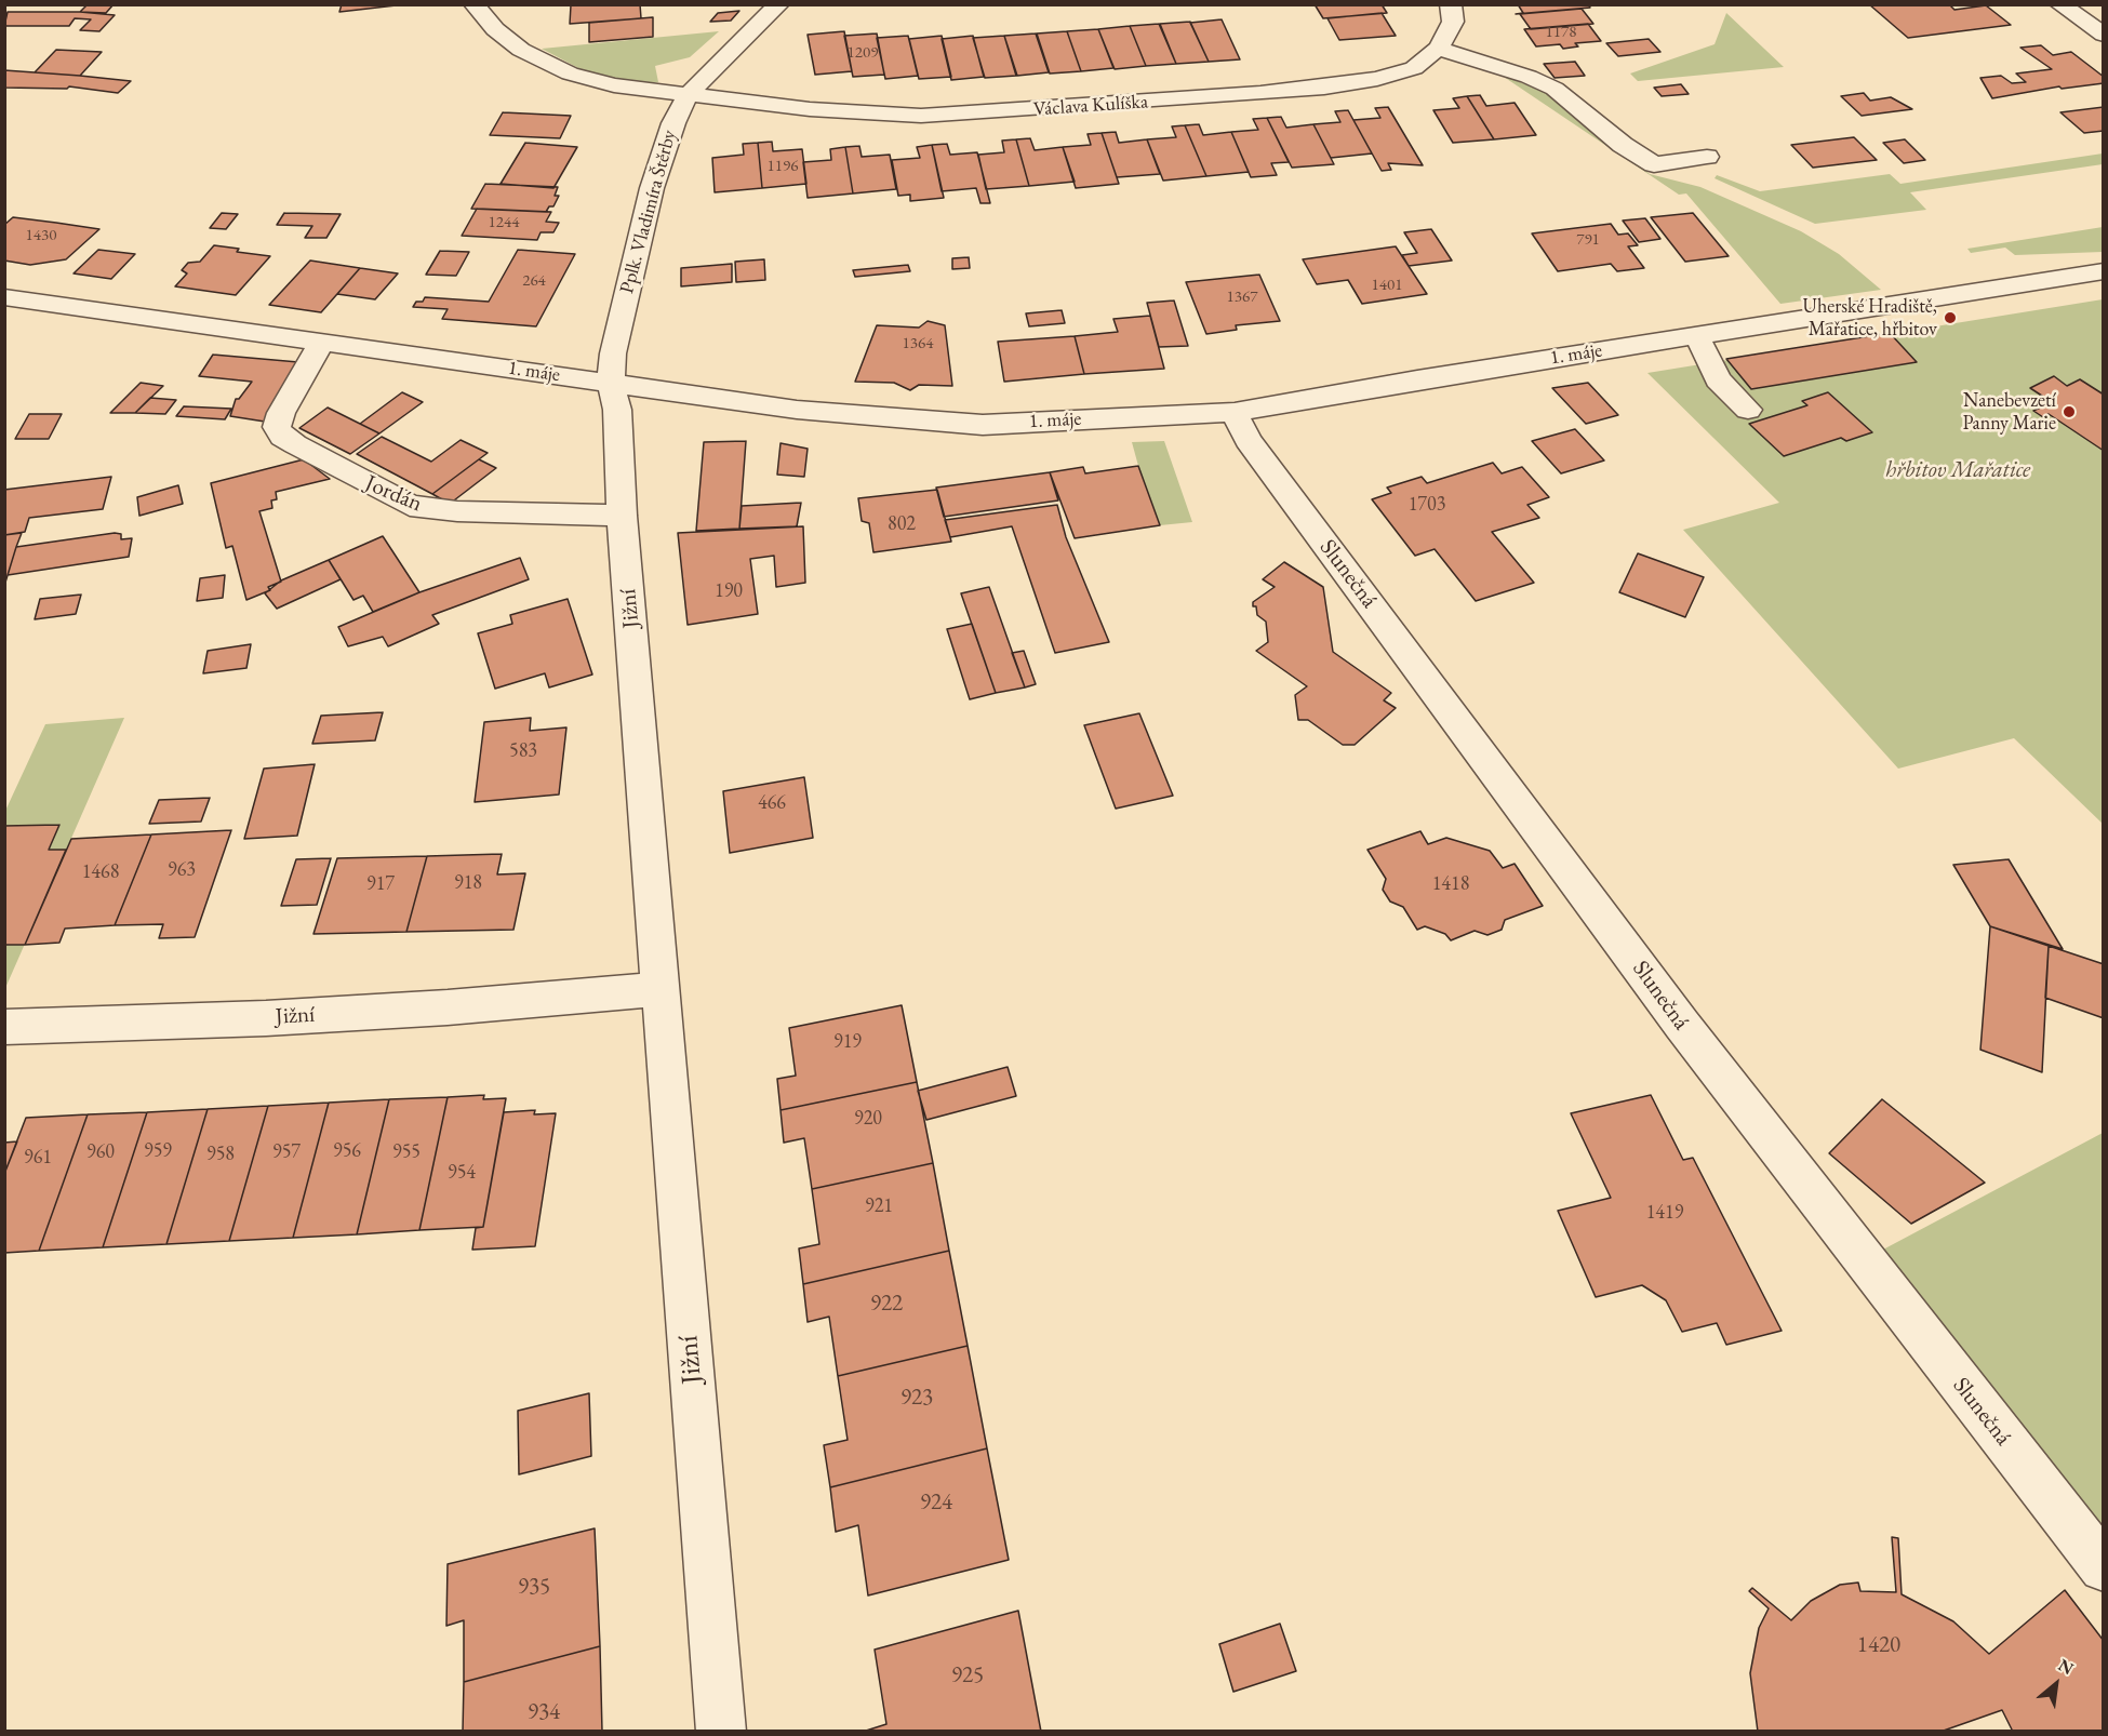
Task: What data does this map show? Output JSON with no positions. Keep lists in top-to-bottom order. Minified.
{"streets":{"street":["Václava Kulíška","Pplk. Vladimíra Štěrby","1. máje","Jordán","Slunečná","Jižní"]},"crossings":[["Václava Kulíška","Pplk. Vladimíra Štěrby"],["Pplk. Vladimíra Štěrby","1. máje"],["Pplk. Vladimíra Štěrby","Jižní"],["1. máje","Jordán"],["1. máje","Slunečná"],["1. máje","Jižní"],["Jordán","Jižní"]],"parks":["hřbitov Mařatice"],"places":["Uherské Hradiště, Mařatice, hřbitov","Nanebevzetí Panny Marie"],"house_numbers":["1178","1209","1196","1244","1430","791","264","1401","1367","1364","1703","802","190","583","466","963","1468","918","917","1418","919","920","959","956","960","957","955","958","961","954","921","1419","922","923","924","935","1420","925","934"],"north":"top right"}
